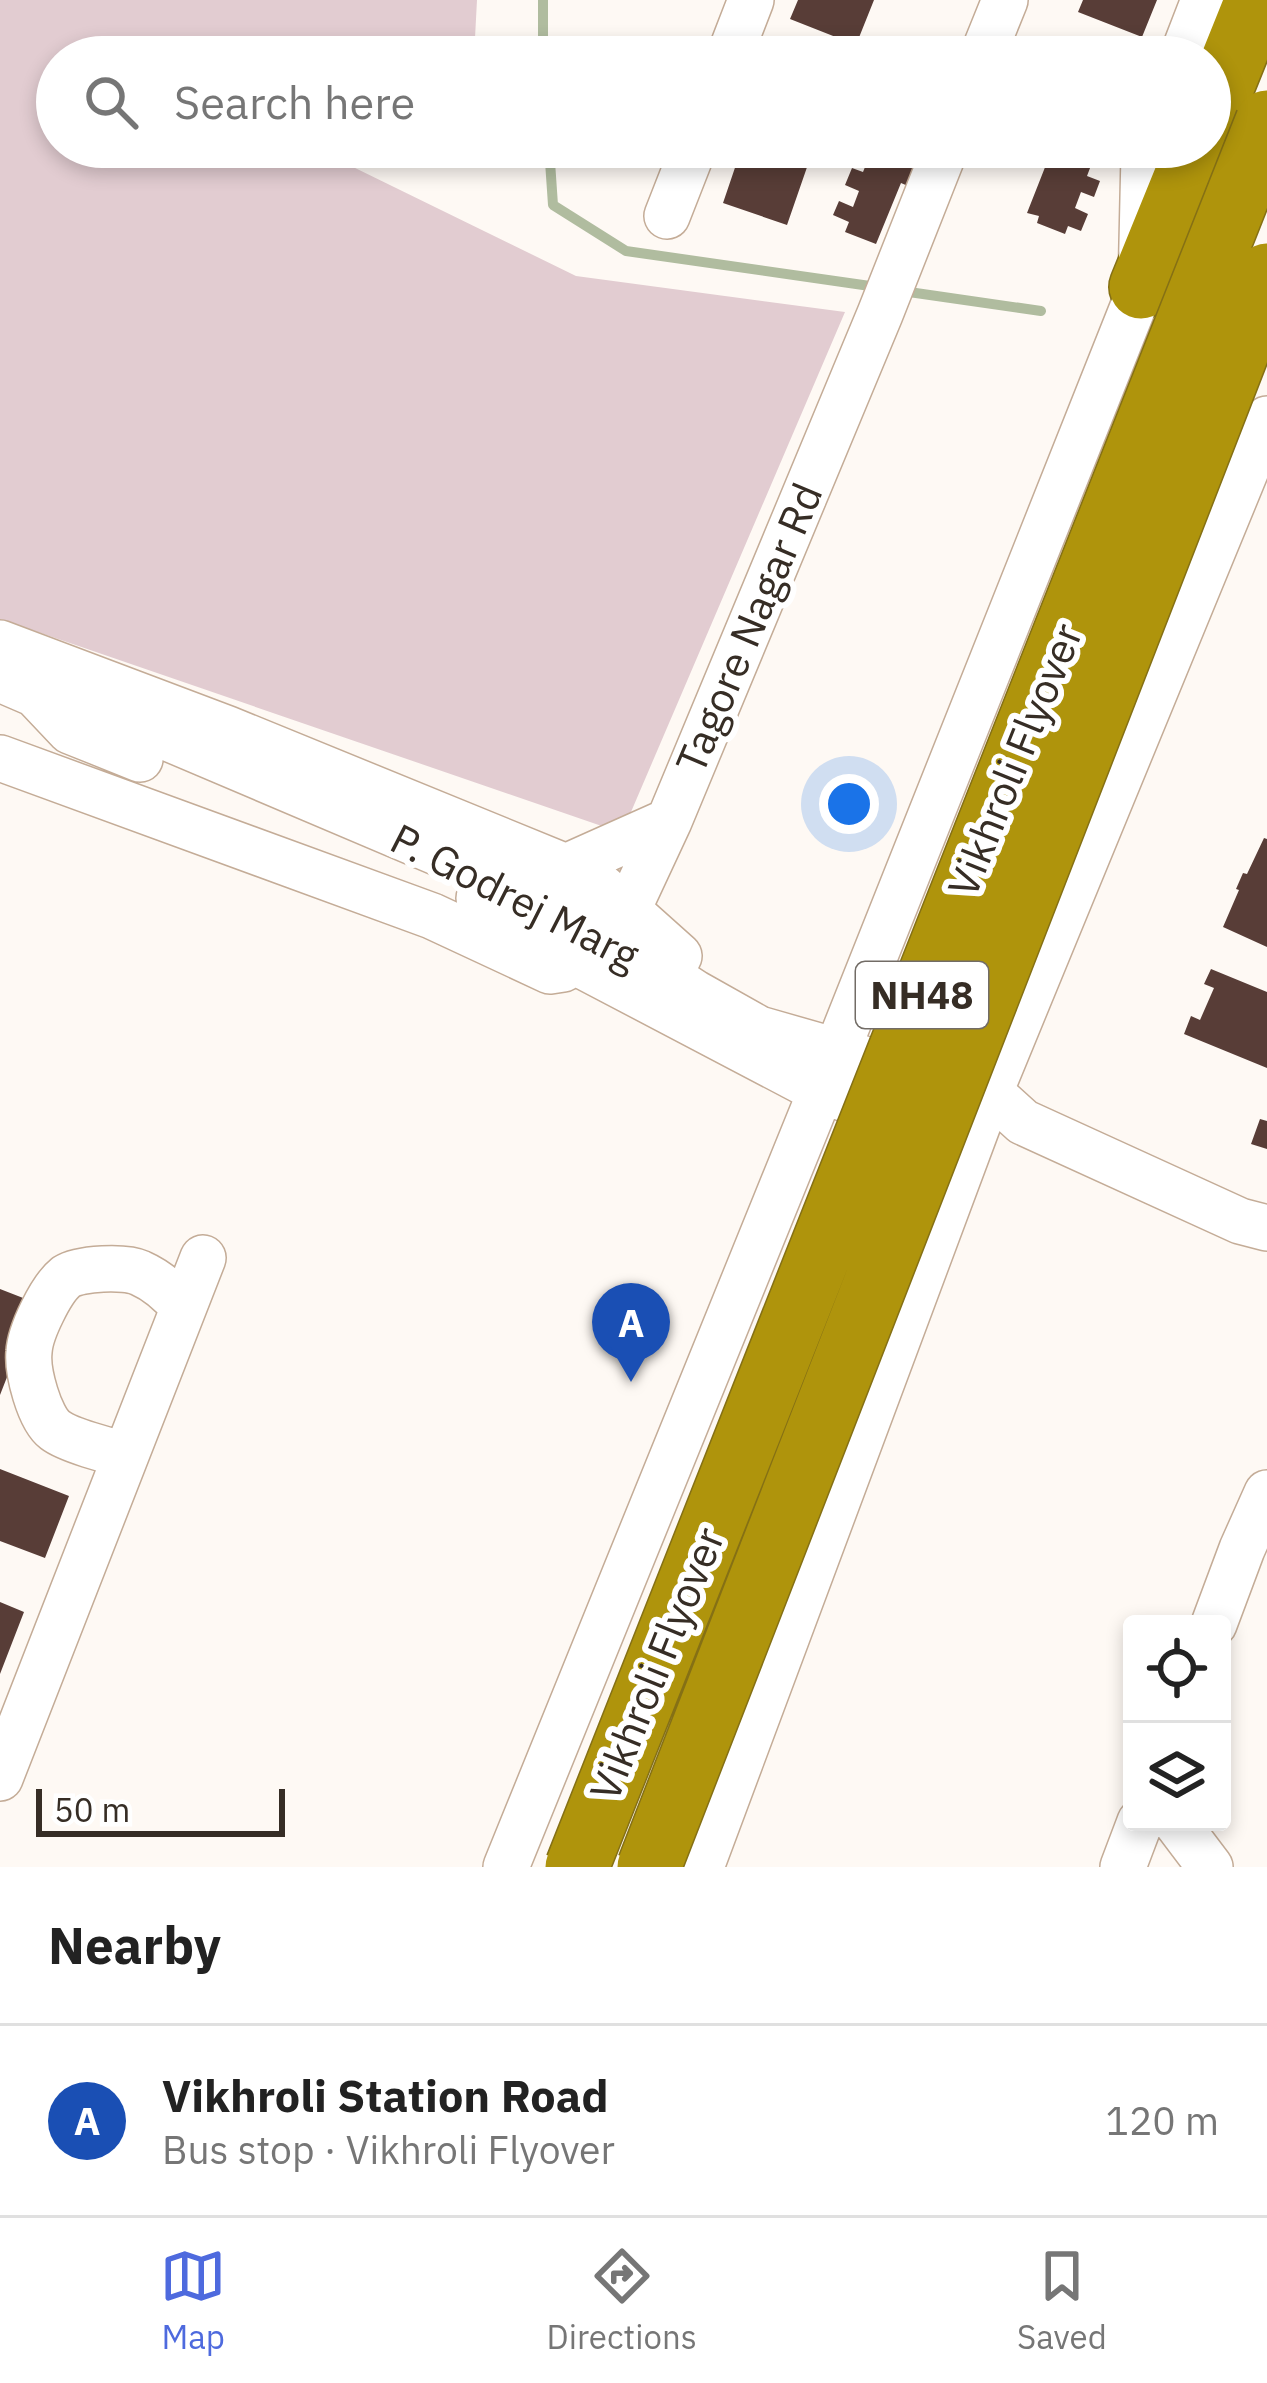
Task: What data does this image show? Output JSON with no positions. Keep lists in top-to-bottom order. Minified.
{"streets":{"highway":["Vikhroli Flyover","NH48"],"street":["Tagore Nagar Rd","P. Godrej Marg"]},"crossings":[["Tagore Nagar Rd","P. Godrej Marg"]],"scale_bar":"50 m","page":{"search":"Search here","pins":"A","scale":"50 m","heading":"Nearby","list":[{"mark":"A","name":"Vikhroli Station Road","note":"Bus stop · Vikhroli Flyover","value":"120 m"}],"nav":["Map","Directions","Saved"]}}
